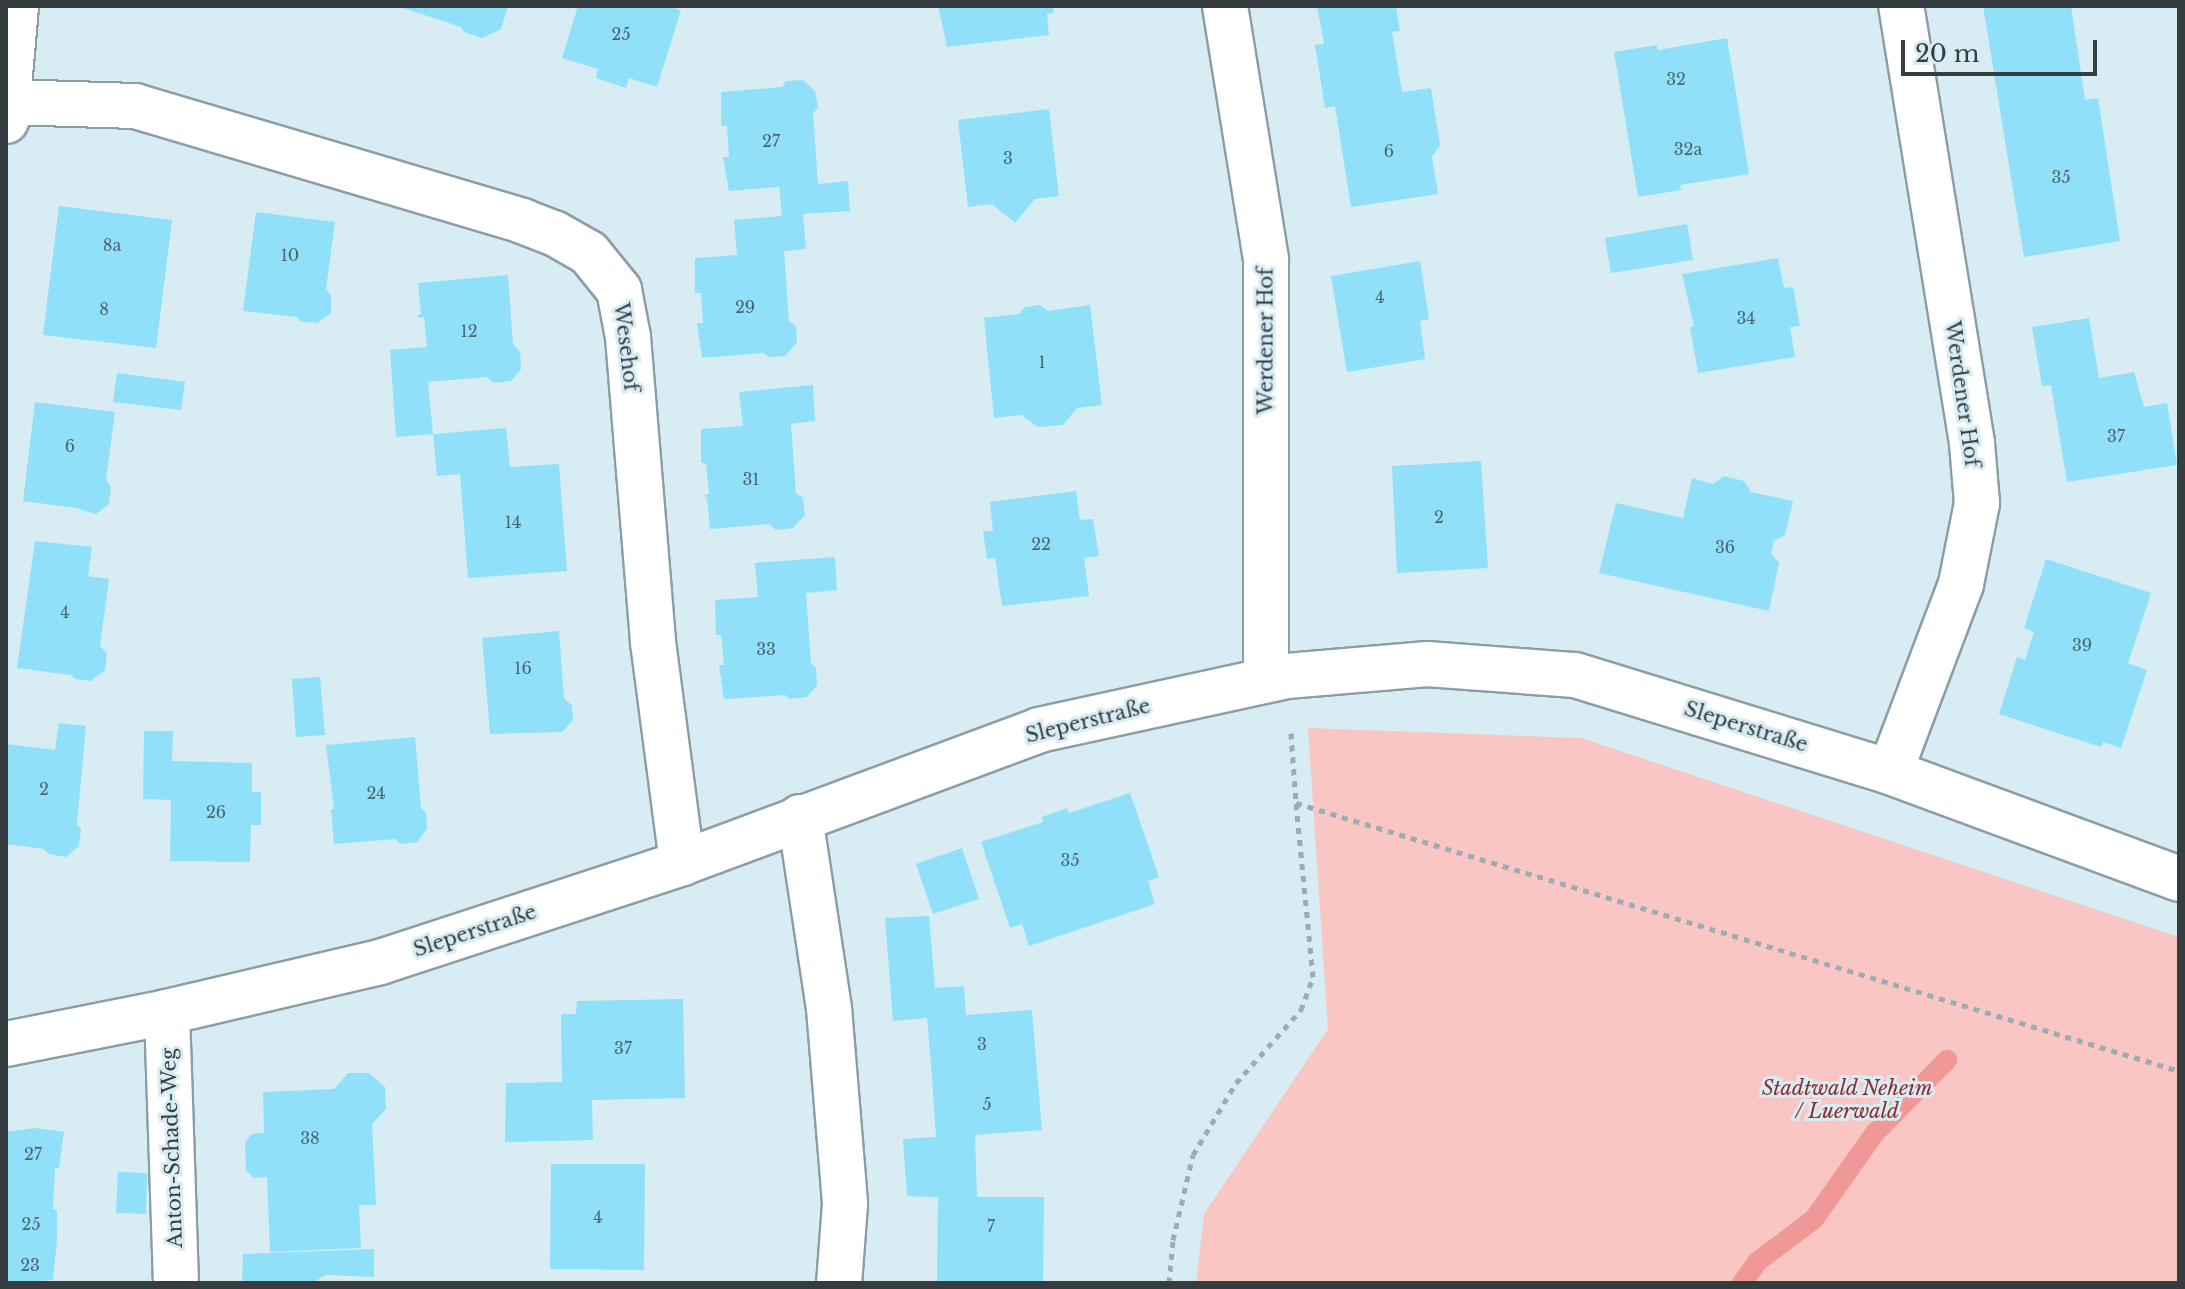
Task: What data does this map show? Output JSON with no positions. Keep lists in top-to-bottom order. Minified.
{"streets":{"street":["Werdener Hof","Wesehof","Sleperstraße","Anton-Schade-Weg"]},"crossings":[["Werdener Hof","Sleperstraße"],["Wesehof","Sleperstraße"],["Sleperstraße","Anton-Schade-Weg"]],"parks":["Stadtwald Neheim / Luerwald"],"house_numbers":["25","32","27","32a","6","3","35","8a","10","4","29","8","34","12","1","37","6","31","2","14","22","36","4","39","33","16","2","24","26","35","3","37","5","38","27","4","25","7","23"],"scale_bar":"20 m"}
